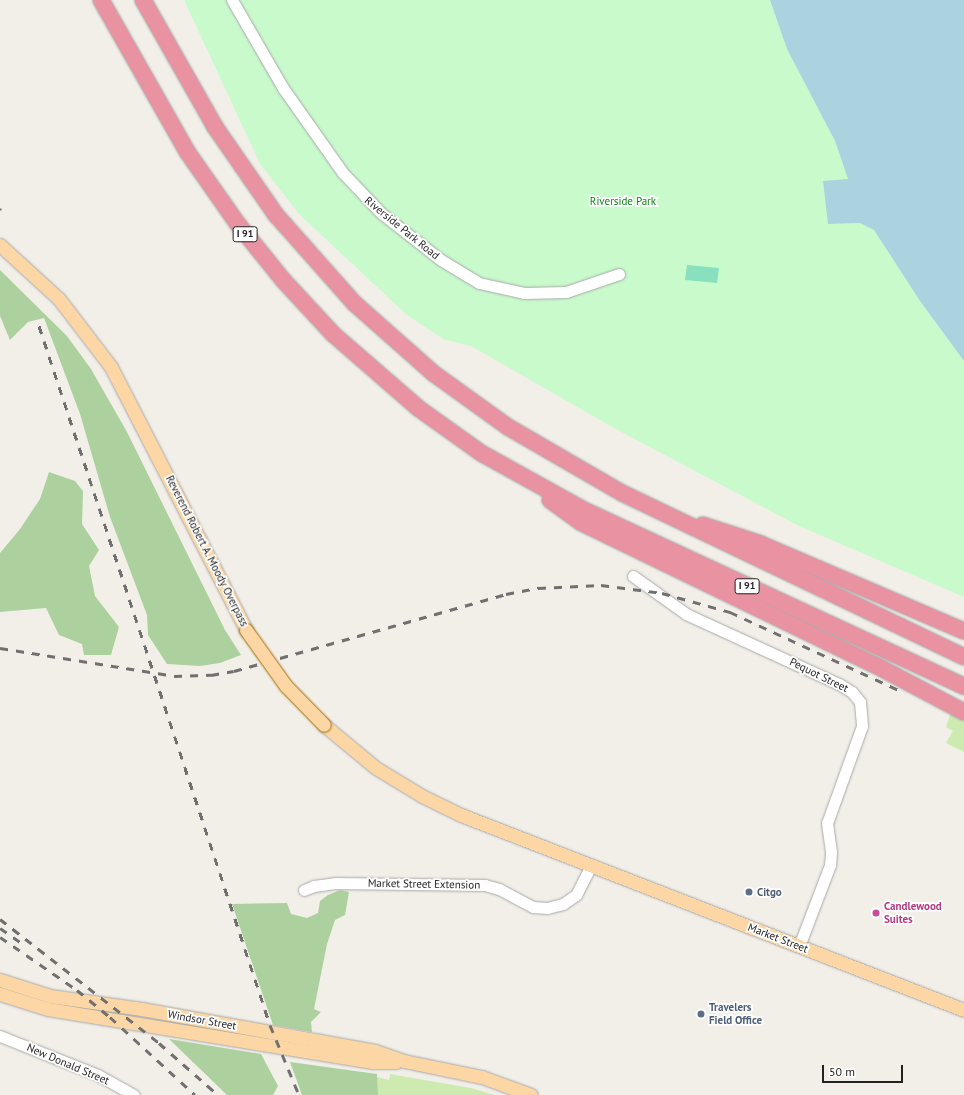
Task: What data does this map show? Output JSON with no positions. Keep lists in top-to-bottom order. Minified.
{"streets":{"highway":["I 91"],"main road":["Reverend Robert A. Moody Overpass","Market Street","Windsor Street"],"street":["Riverside Park Road","Pequot Street","Market Street Extension","New Donald Street"]},"crossings":[["Reverend Robert A. Moody Overpass","Market Street Extension"],["Reverend Robert A. Moody Overpass","Market Street"],["Pequot Street","Market Street"],["Market Street Extension","Market Street"]],"parks":["Riverside Park"],"places":["Citgo","Candlewood Suites","Travelers Field Office"],"scale_bar":"50 m"}
